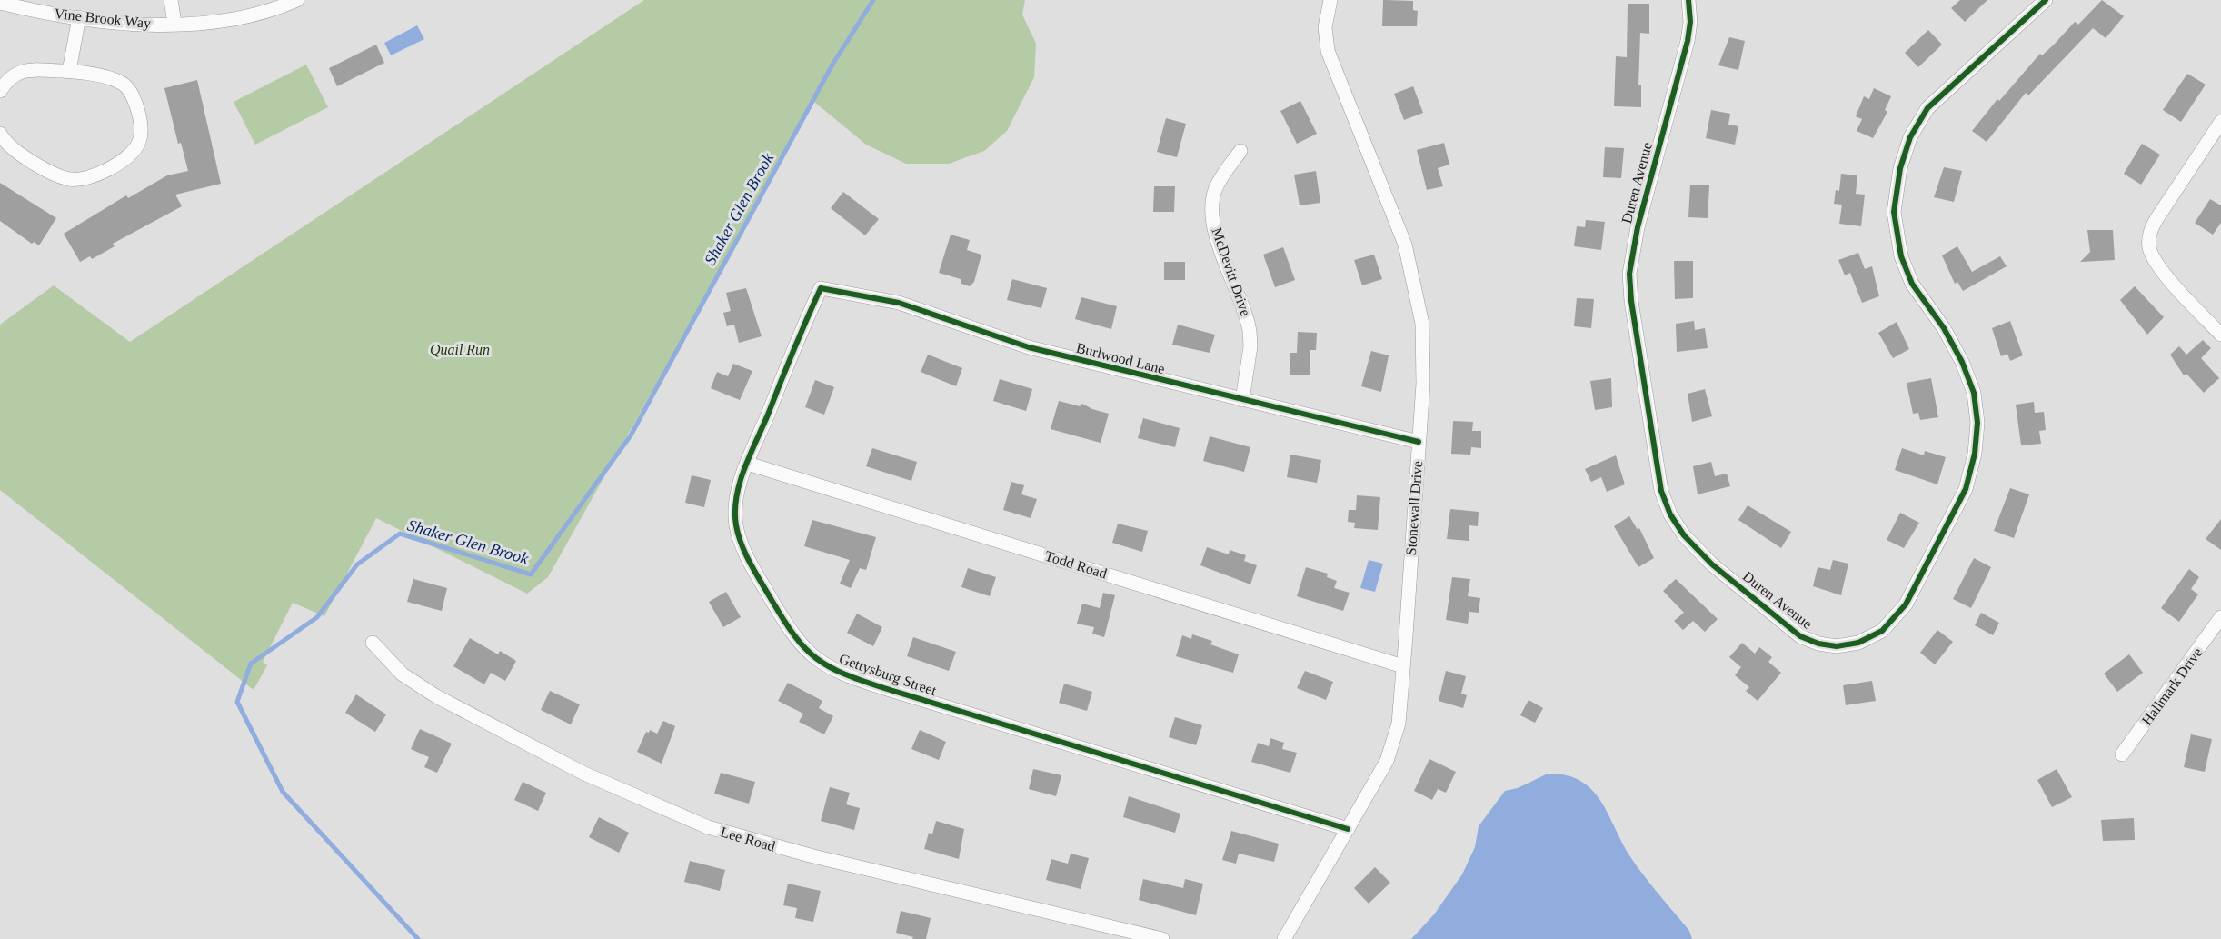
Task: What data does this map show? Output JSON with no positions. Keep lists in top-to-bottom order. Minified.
{"streets":{"street":["Vine Brook Way","Duren Avenue","McDevitt Drive","Burlwood Lane","Stonewall Drive","Todd Road","Gettysburg Street","Hallmark Drive","Lee Road"]},"crossings":[["McDevitt Drive","Burlwood Lane"],["Burlwood Lane","Stonewall Drive"],["Burlwood Lane","Gettysburg Street"],["Stonewall Drive","Todd Road"],["Stonewall Drive","Gettysburg Street"],["Todd Road","Gettysburg Street"]],"water":["Shaker Glen Brook"],"parks":["Quail Run"]}
